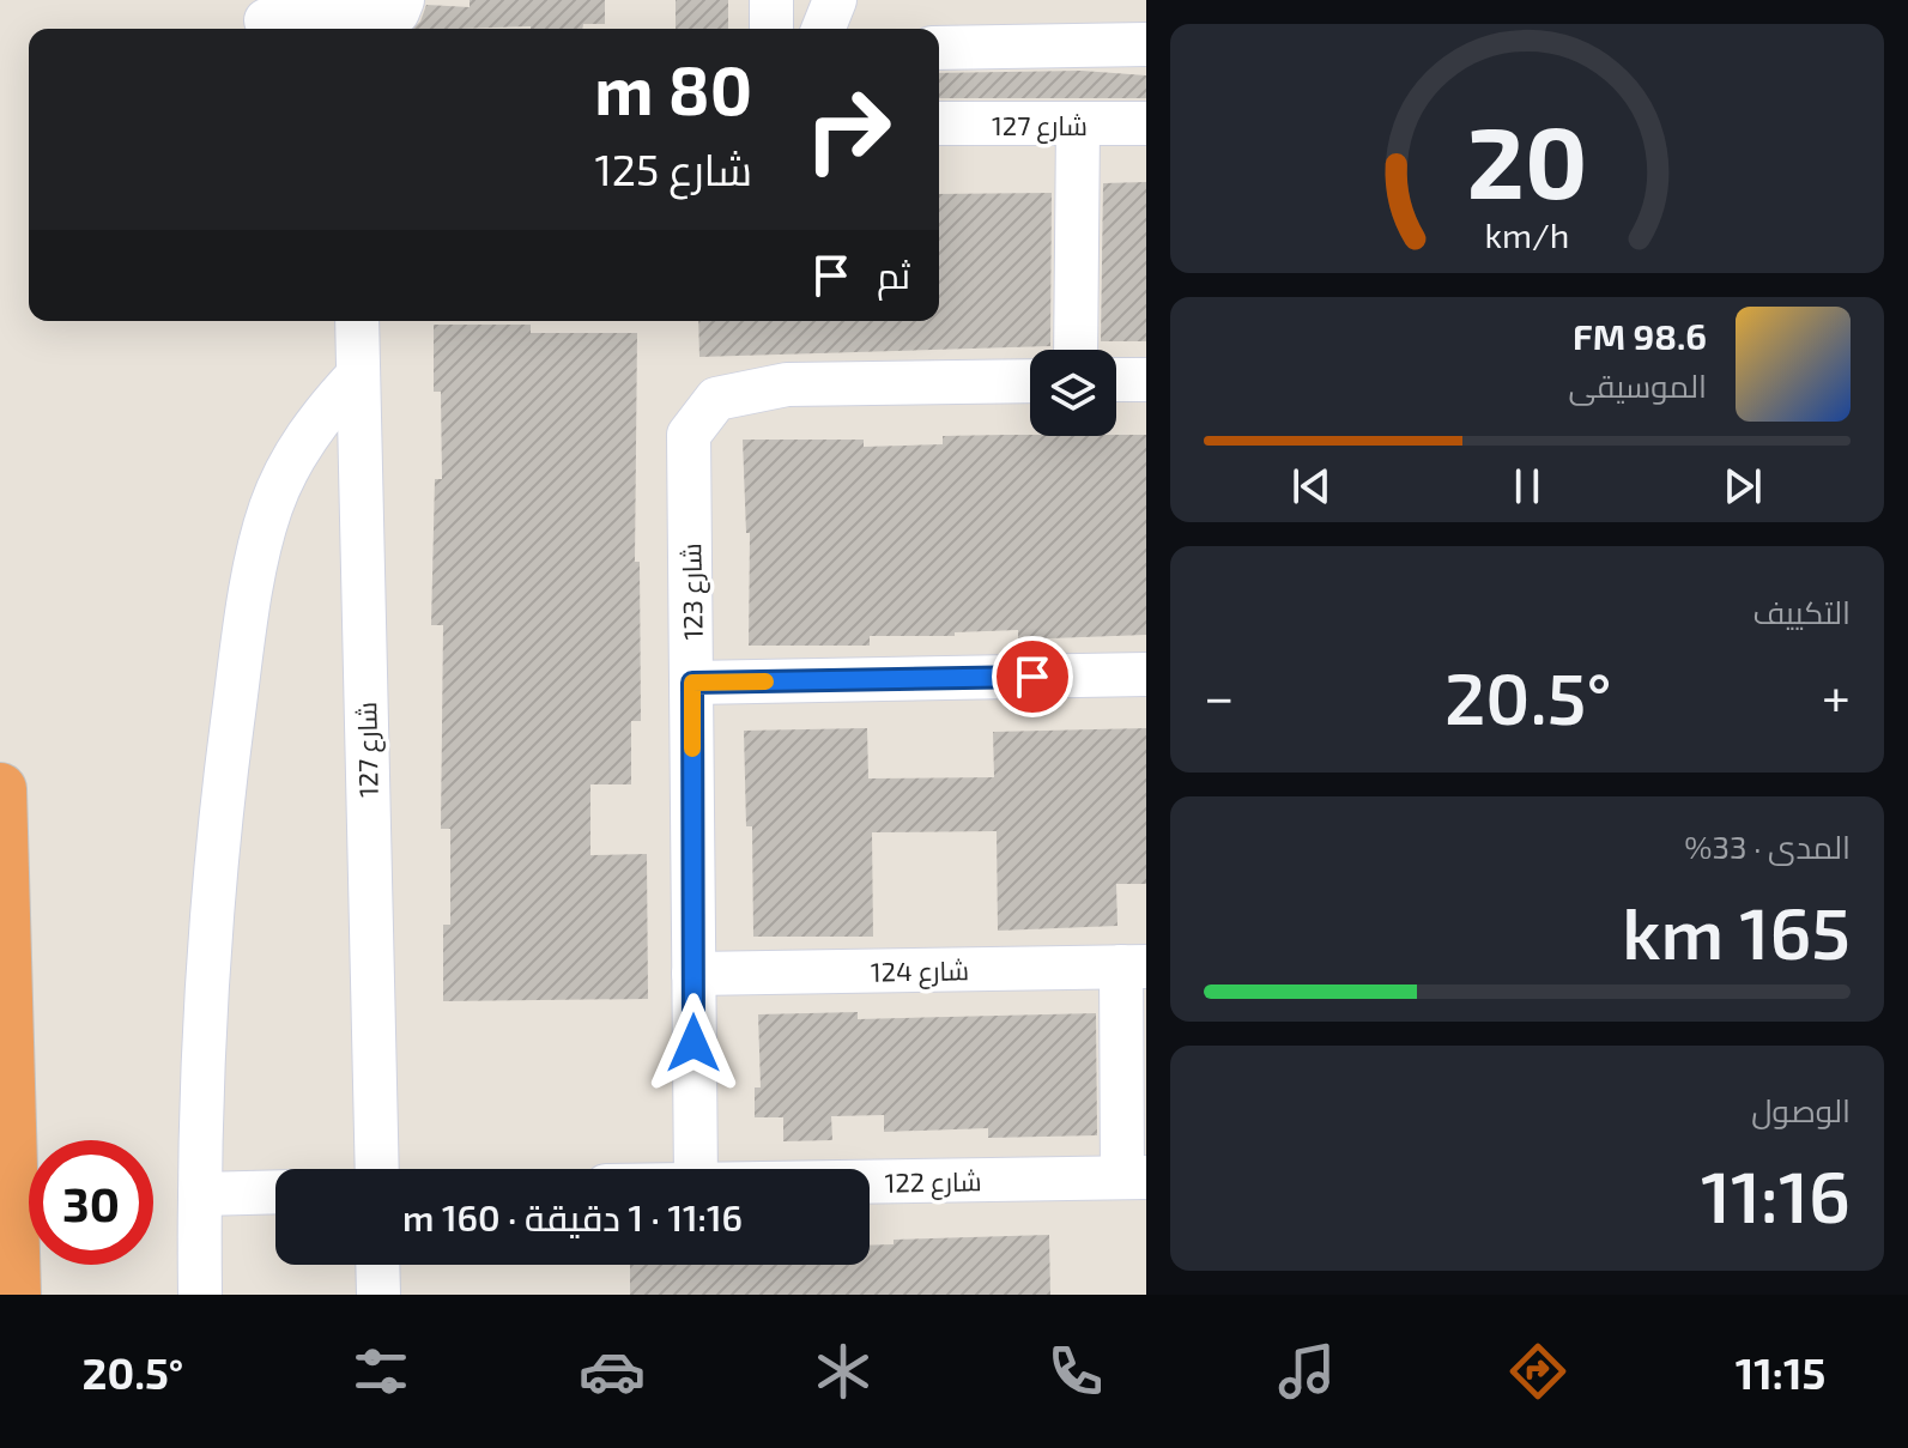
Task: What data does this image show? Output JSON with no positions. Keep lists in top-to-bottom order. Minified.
{"streets":{"street":["شارع 127","شارع 123","شارع 124","شارع 122"]},"crossings":[["شارع 123","شارع 124"]],"page":{"turn":["80 m","شارع 125"],"then":"ثم","song":["98.6 FM","الموسيقى"],"tile":["التكييف",["المدى · 33%","165 km"],["الوصول","11:16"]],"heat":["−","20.5°","+"],"limit":"30","trip":"11:16 · 1 دقيقة · 160 m","tabs":["11:15","20.5°"],"gauge":["20","km/h"]}}
